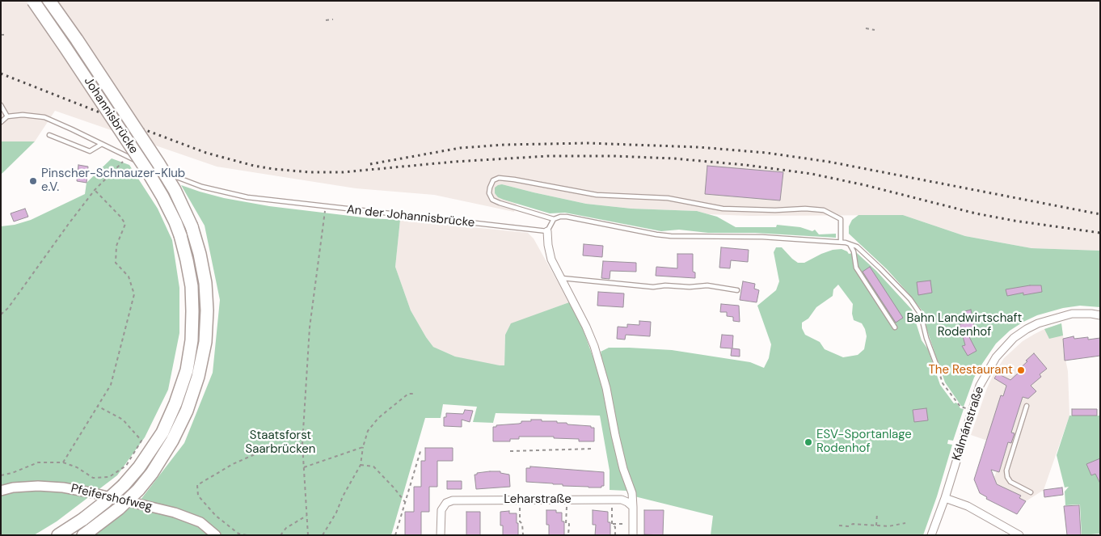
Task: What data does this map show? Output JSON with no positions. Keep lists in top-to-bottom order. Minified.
{"streets":{"highway":["Johannisbrücke"],"street":["Kálmánstraße","Pfeifershofweg","Leharstraße"],"lane":["An der Johannisbrücke"]},"parks":["Bahn Landwirtschaft Rodenhof","Staatsforst Saarbrücken"],"places":["Pinscher-Schnauzer-Klub e.V.","The Restaurant","ESV-Sportanlage Rodenhof"]}
